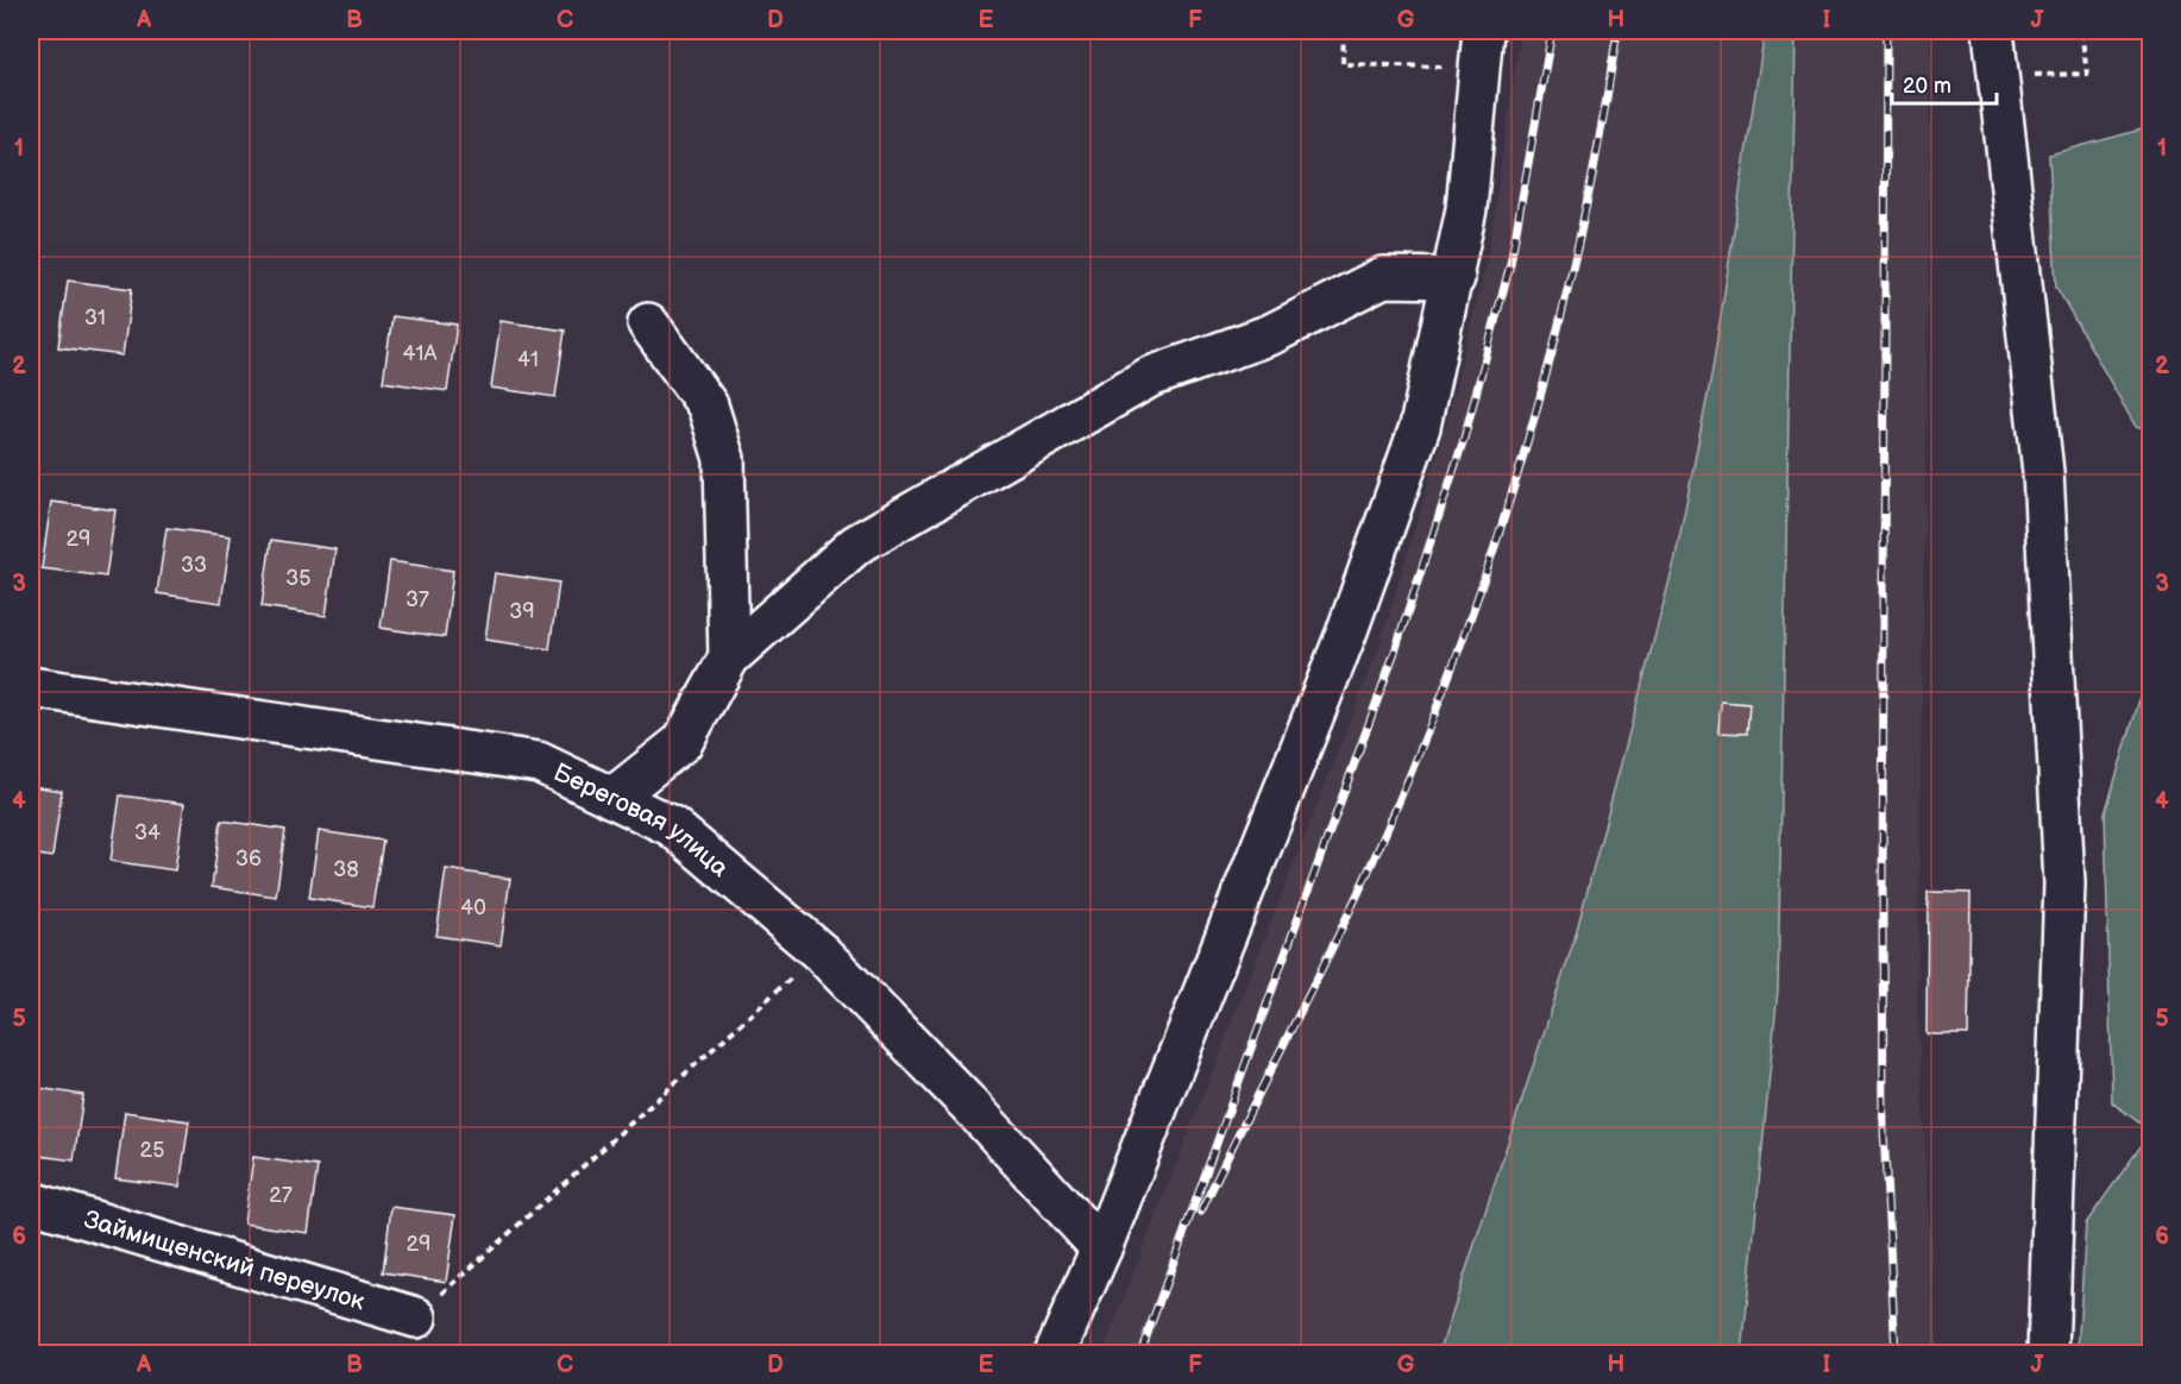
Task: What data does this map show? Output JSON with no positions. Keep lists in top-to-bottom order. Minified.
{"streets":{"street":["Береговая улица","Займищенский переулок"]},"house_numbers":["31","41А","41","29","33","35","37","39","34","36","38","40","25","27","29"],"scale_bar":"20 m","grid":{"columns":["A","B","C","D","E","F","G","H","I","J"],"rows":["1","2","3","4","5","6"]}}
